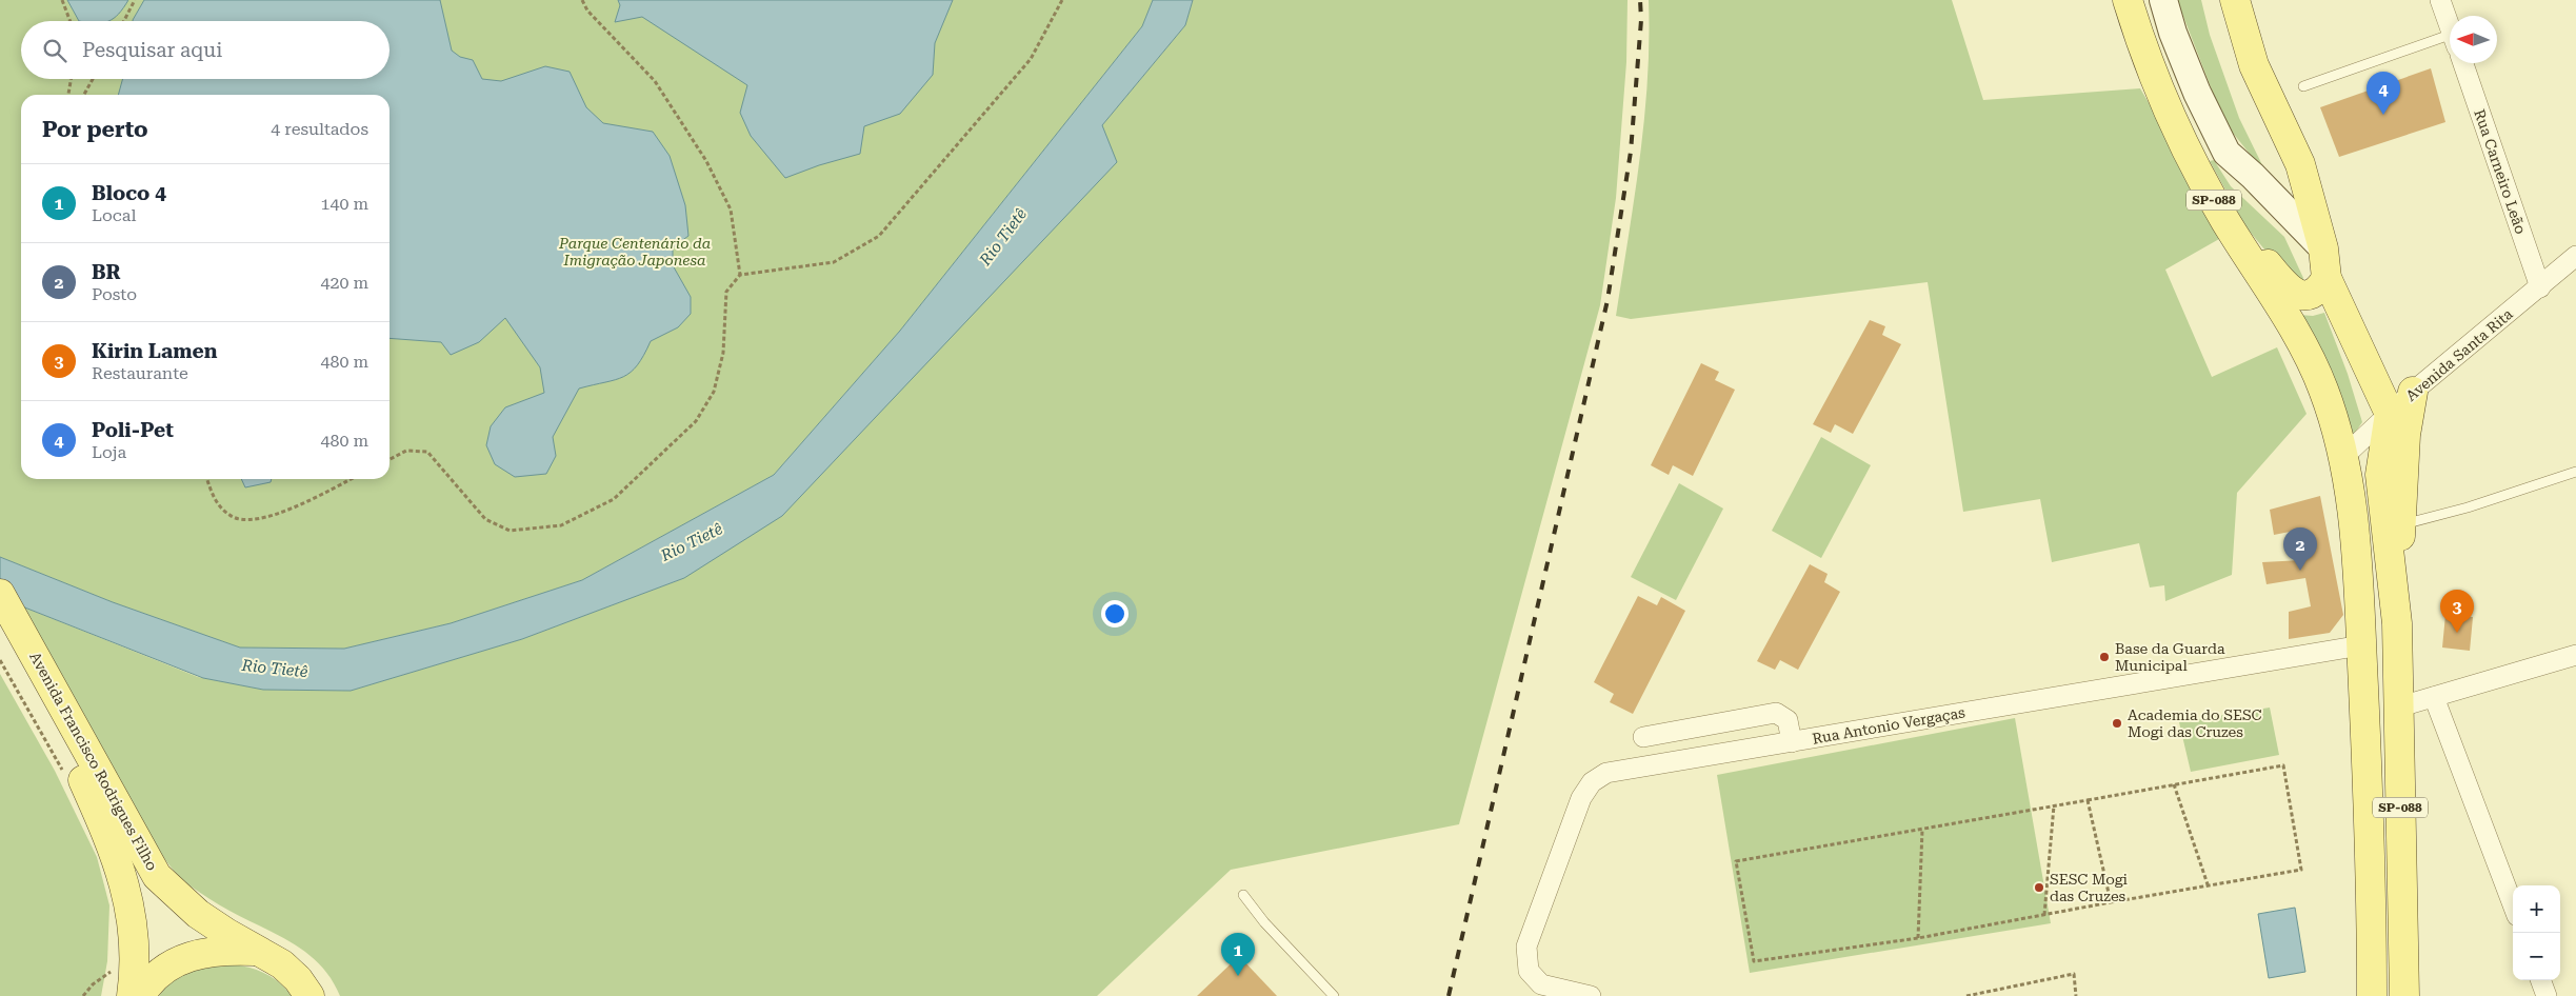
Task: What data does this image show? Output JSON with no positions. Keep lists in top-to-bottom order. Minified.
{"streets":{"main road":["SP-088","Avenida Francisco Rodrigues Filho"],"street":["Rua Carneiro Leão","Avenida Santa Rita","Rua Antonio Vergaças"]},"crossings":[["Rua Carneiro Leão","Avenida Santa Rita"],["SP-088","Avenida Santa Rita"],["SP-088","Rua Antonio Vergaças"]],"water":["Rio Tietê"],"parks":["Parque Centenário da Imigração Japonesa"],"places":["Base da Guarda Municipal","Academia do SESC Mogi das Cruzes","SESC Mogi das Cruzes"],"north":"left","page":{"search":"Pesquisar aqui","pins":["4","2","3","1"],"heading":["Por perto","4 resultados"],"list":[{"mark":"1","name":"Bloco 4","note":"Local","value":"140 m"},{"mark":"2","name":"BR","note":"Posto","value":"420 m"},{"mark":"3","name":"Kirin Lamen","note":"Restaurante","value":"480 m"},{"mark":"4","name":"Poli-Pet","note":"Loja","value":"480 m"}],"map_buttons":["+","−"]}}
